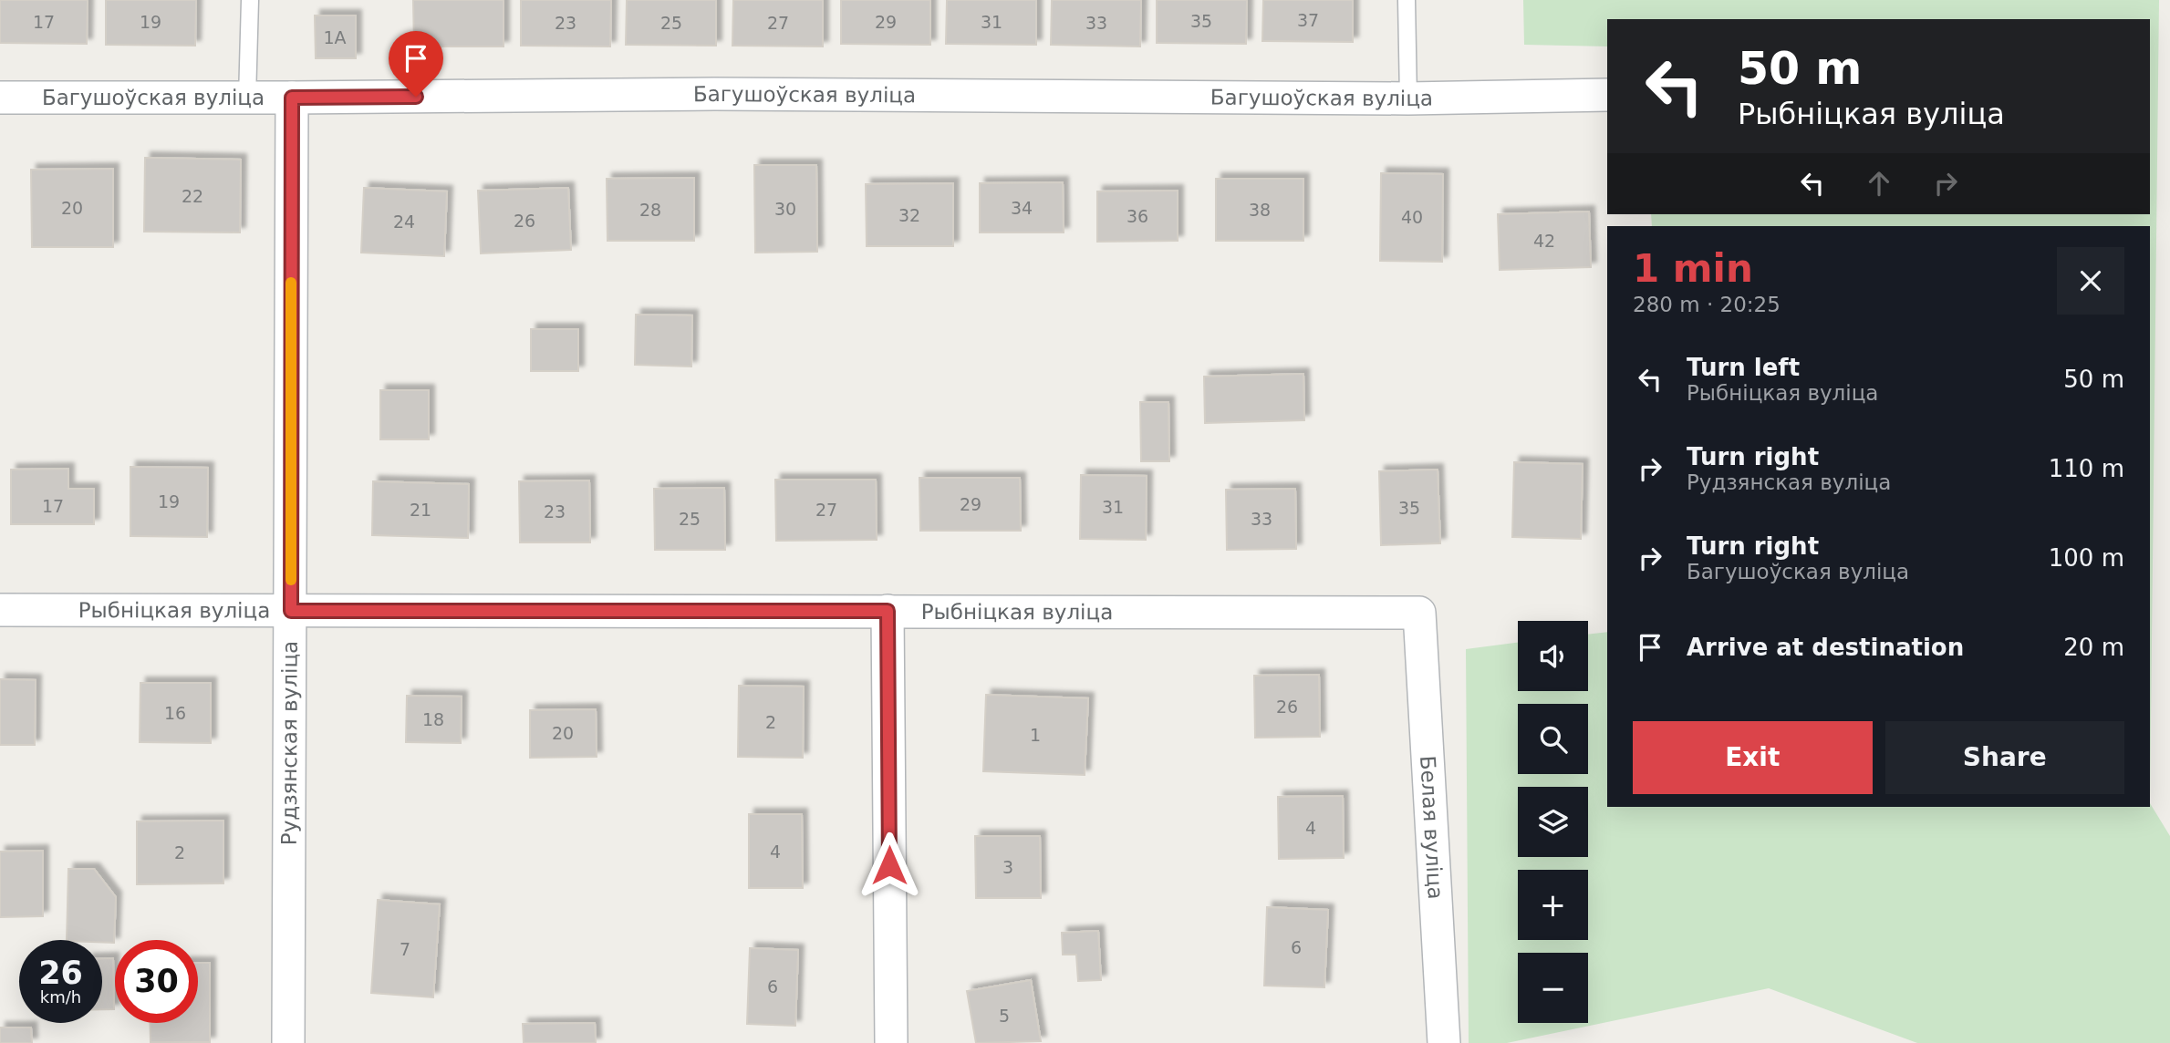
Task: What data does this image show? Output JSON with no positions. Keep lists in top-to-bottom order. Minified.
{"streets":{"street":["Багушоўская вуліца","Рыбніцкая вуліца","Рудзянская вуліца","Белая вуліца"]},"crossings":[["Багушоўская вуліца","Рудзянская вуліца"],["Рыбніцкая вуліца","Рудзянская вуліца"],["Рыбніцкая вуліца","Белая вуліца"]],"house_numbers":["37","35","17","19","29","31","23","25","27","33","1А","22","20","34","30","28","38","32","36","40","26","24","42","19","29","17","31","35","21","27","23","25","33","26","16","18","2","20","1","4","4","2","3","6","7","6","5"],"page":{"turn":["50 m","Рыбніцкая вуліца"],"heading":["1 min","280 m · 20:25"],"list":[{"name":"Turn left","note":"Рыбніцкая вуліца","value":"50 m"},{"name":"Turn right","note":"Рудзянская вуліца","value":"110 m"},{"name":"Turn right","note":"Багушоўская вуліца","value":"100 m"},{"name":"Arrive at destination","value":"20 m"}],"map_buttons":["+","−"],"buttons":["Exit","Share"],"speed":"26 km/h","limit":"30"}}
